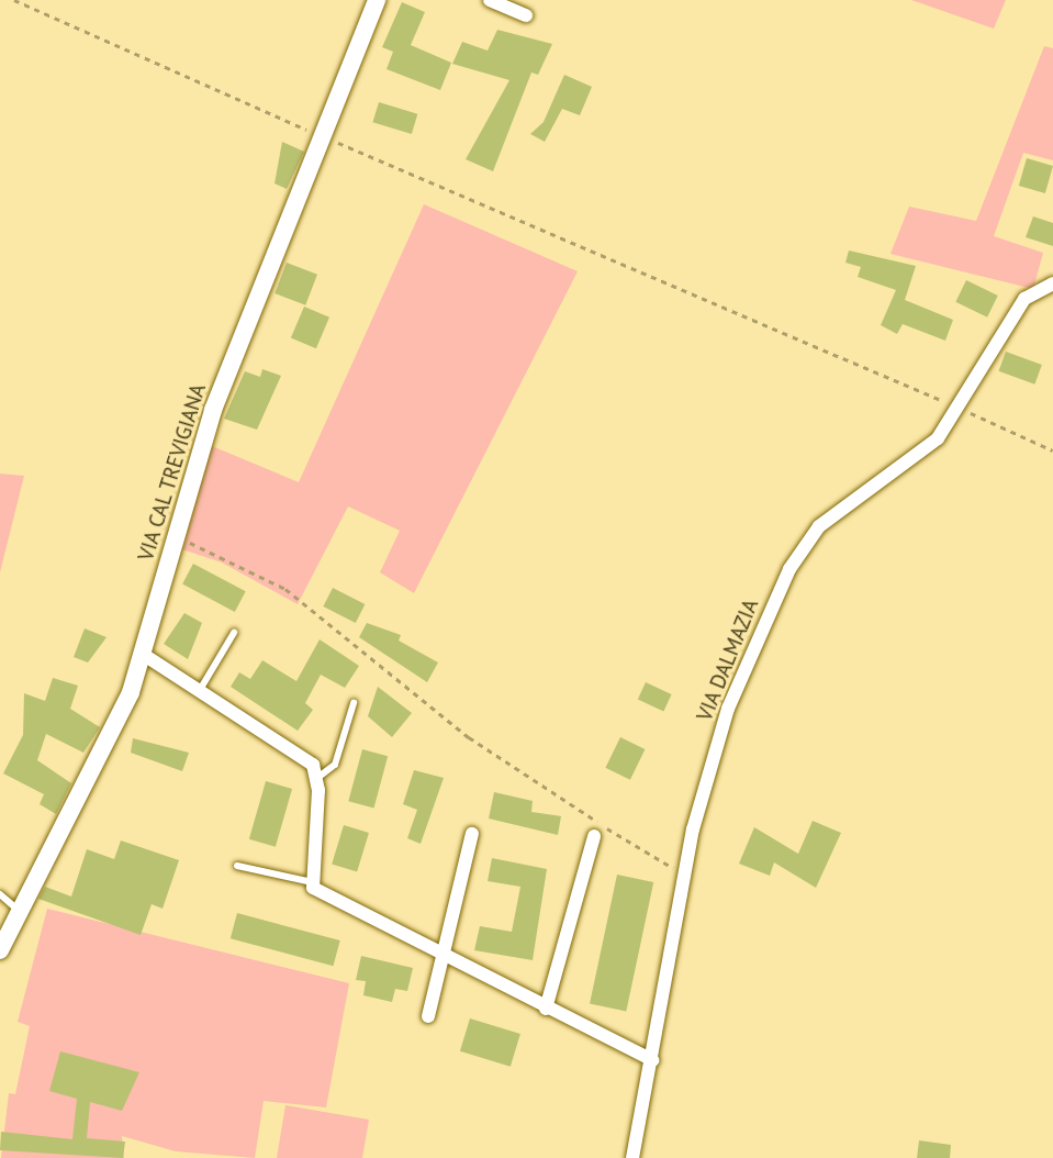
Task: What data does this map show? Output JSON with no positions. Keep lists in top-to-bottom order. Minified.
{"streets":{"street":["VIA CAL TREVIGIANA","VIA DALMAZIA"]}}
